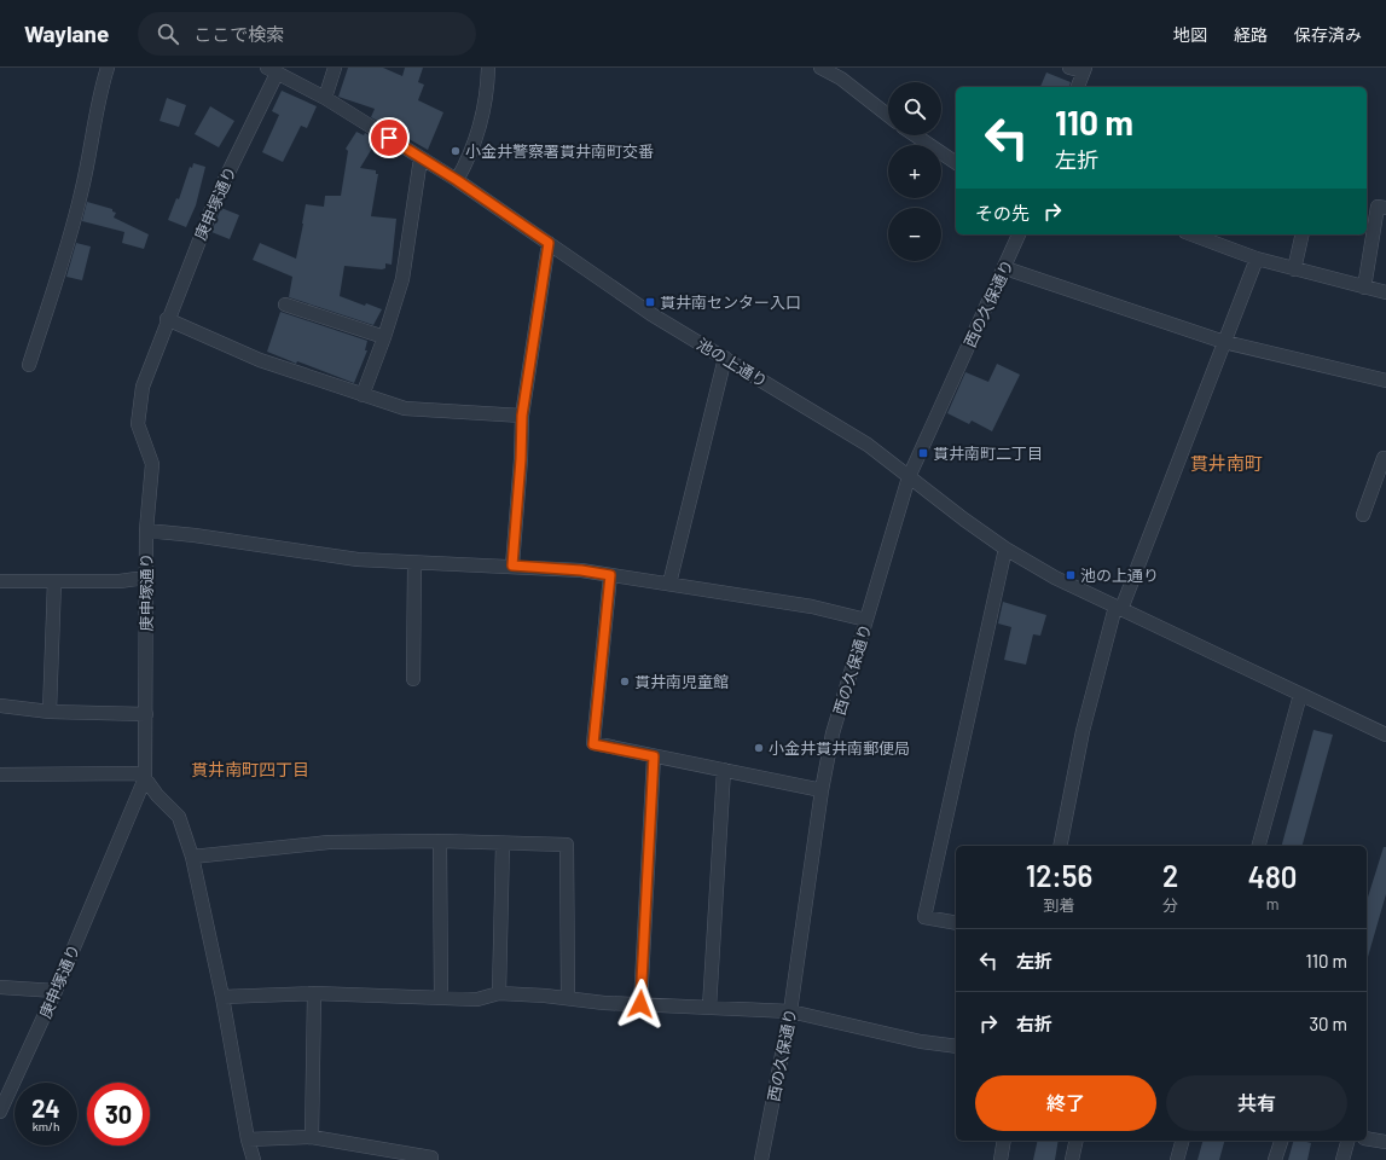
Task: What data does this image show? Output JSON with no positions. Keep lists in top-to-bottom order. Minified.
{"streets":{"street":["庚申塚通り","西の久保通り","池の上通り"]},"crossings":[["庚申塚通り","池の上通り"],["西の久保通り","池の上通り"]],"districts":["貫井南町","貫井南町四丁目"],"places":{"other":["小金井警察署貫井南町交番","貫井南児童館","小金井貫井南郵便局"],"transit":["貫井南センター入口","貫井南町二丁目","池の上通り"]},"page":{"header":"Waylane","search":"ここで検索","nav":["地図","経路","保存済み"],"map_buttons":["+","−"],"turn":["110 m","左折"],"then":"その先","eta":["12:56","到着","2","分","480","m"],"list":[{"name":"左折","value":"110 m"},{"name":"右折","value":"30 m"}],"buttons":["終了","共有"],"speed":"24 km/h","limit":"30"}}
